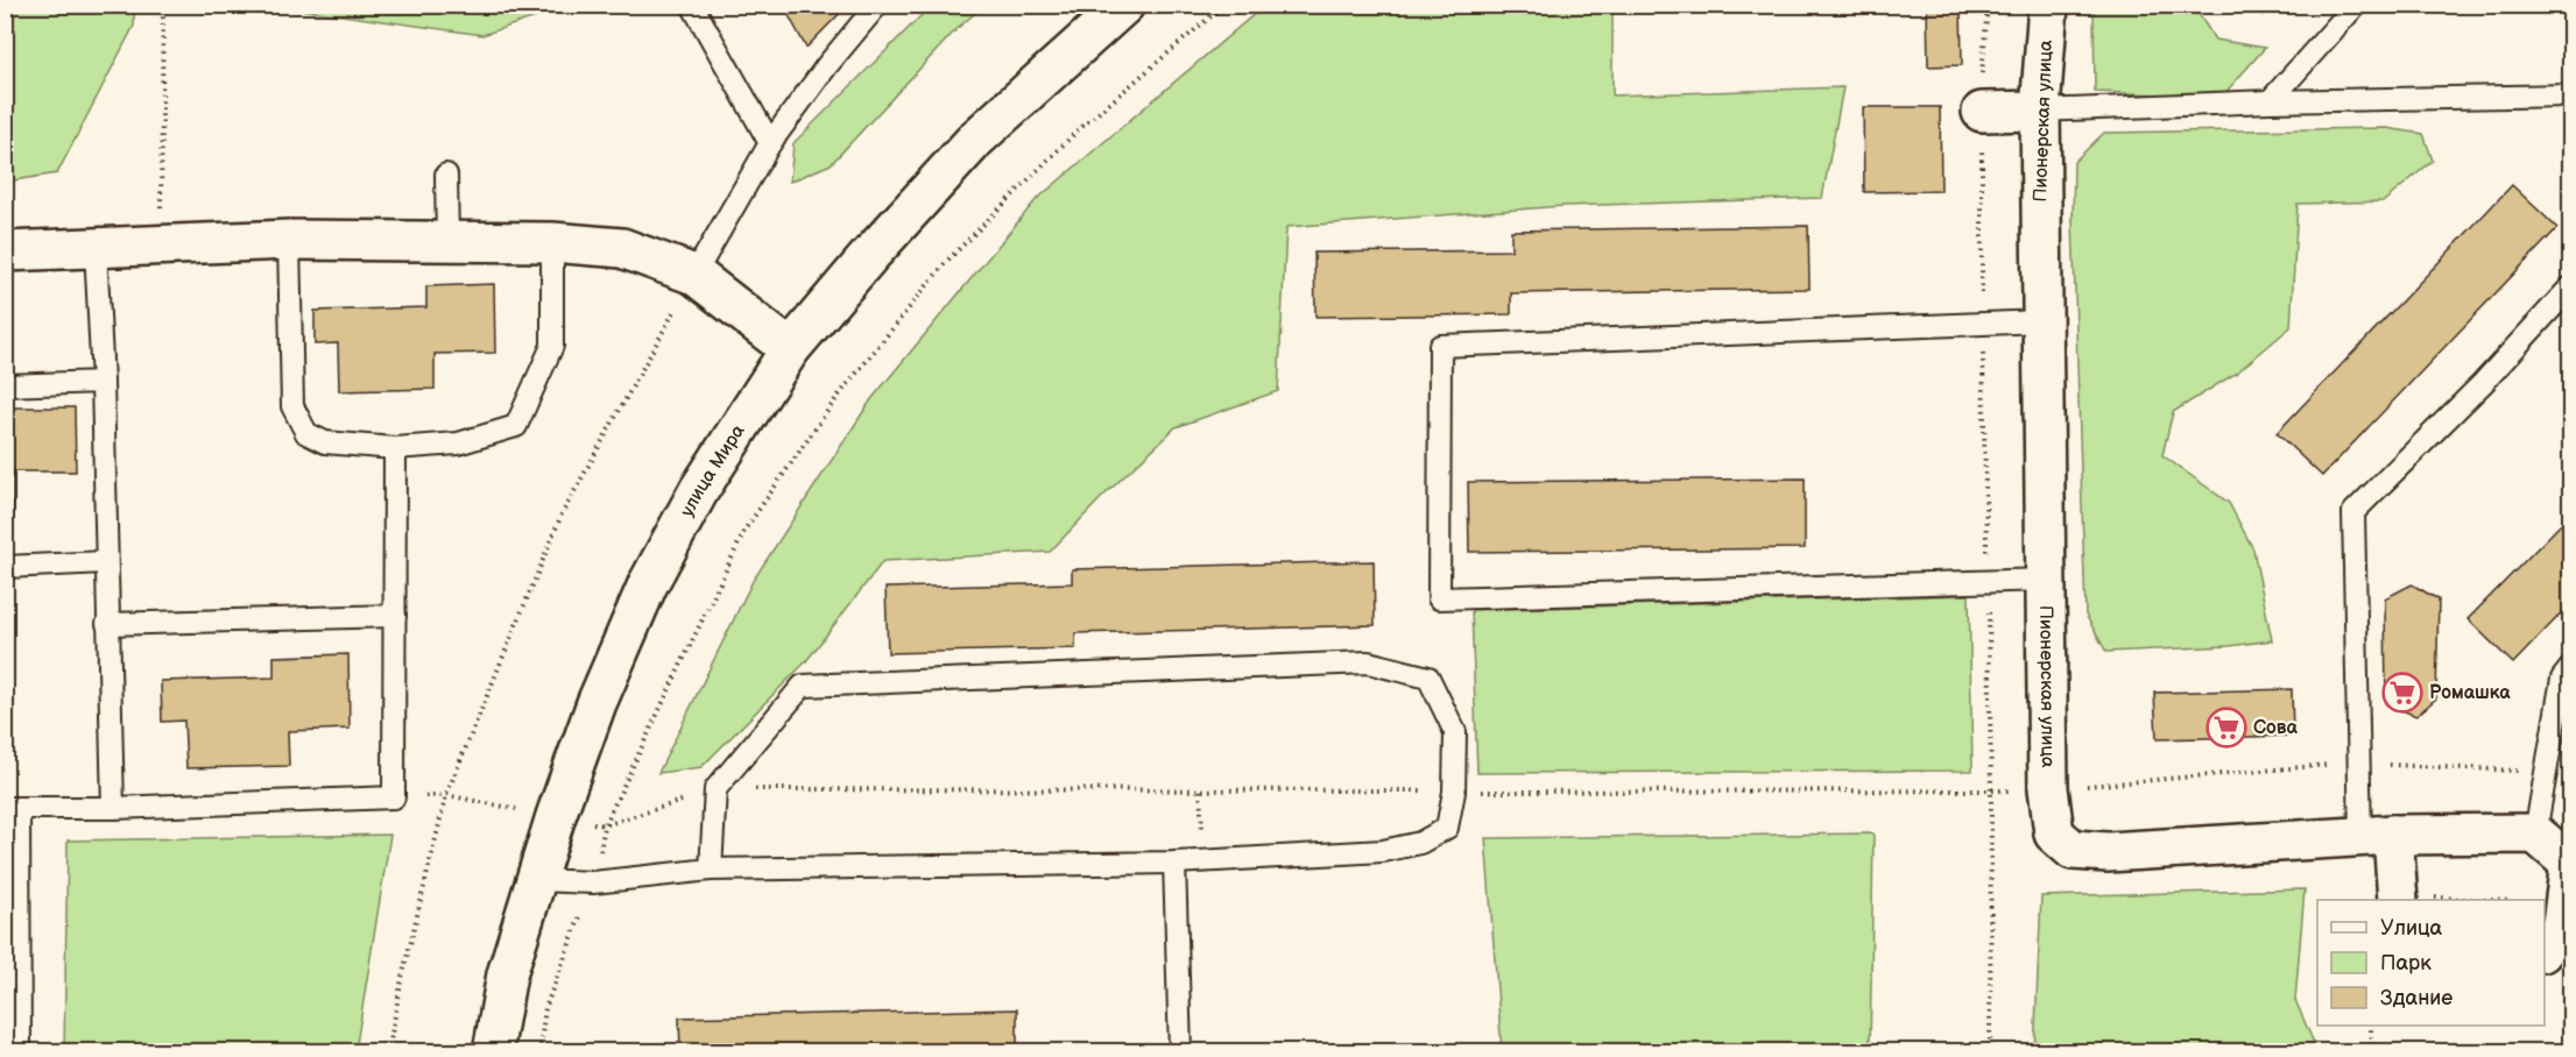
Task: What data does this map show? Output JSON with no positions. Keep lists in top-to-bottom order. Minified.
{"streets":{"street":["Пионерская улица","улица Мира"]},"places":{"supermarket":["Ромашка","Сова"]},"legend":["Улица","Парк","Здание"]}
